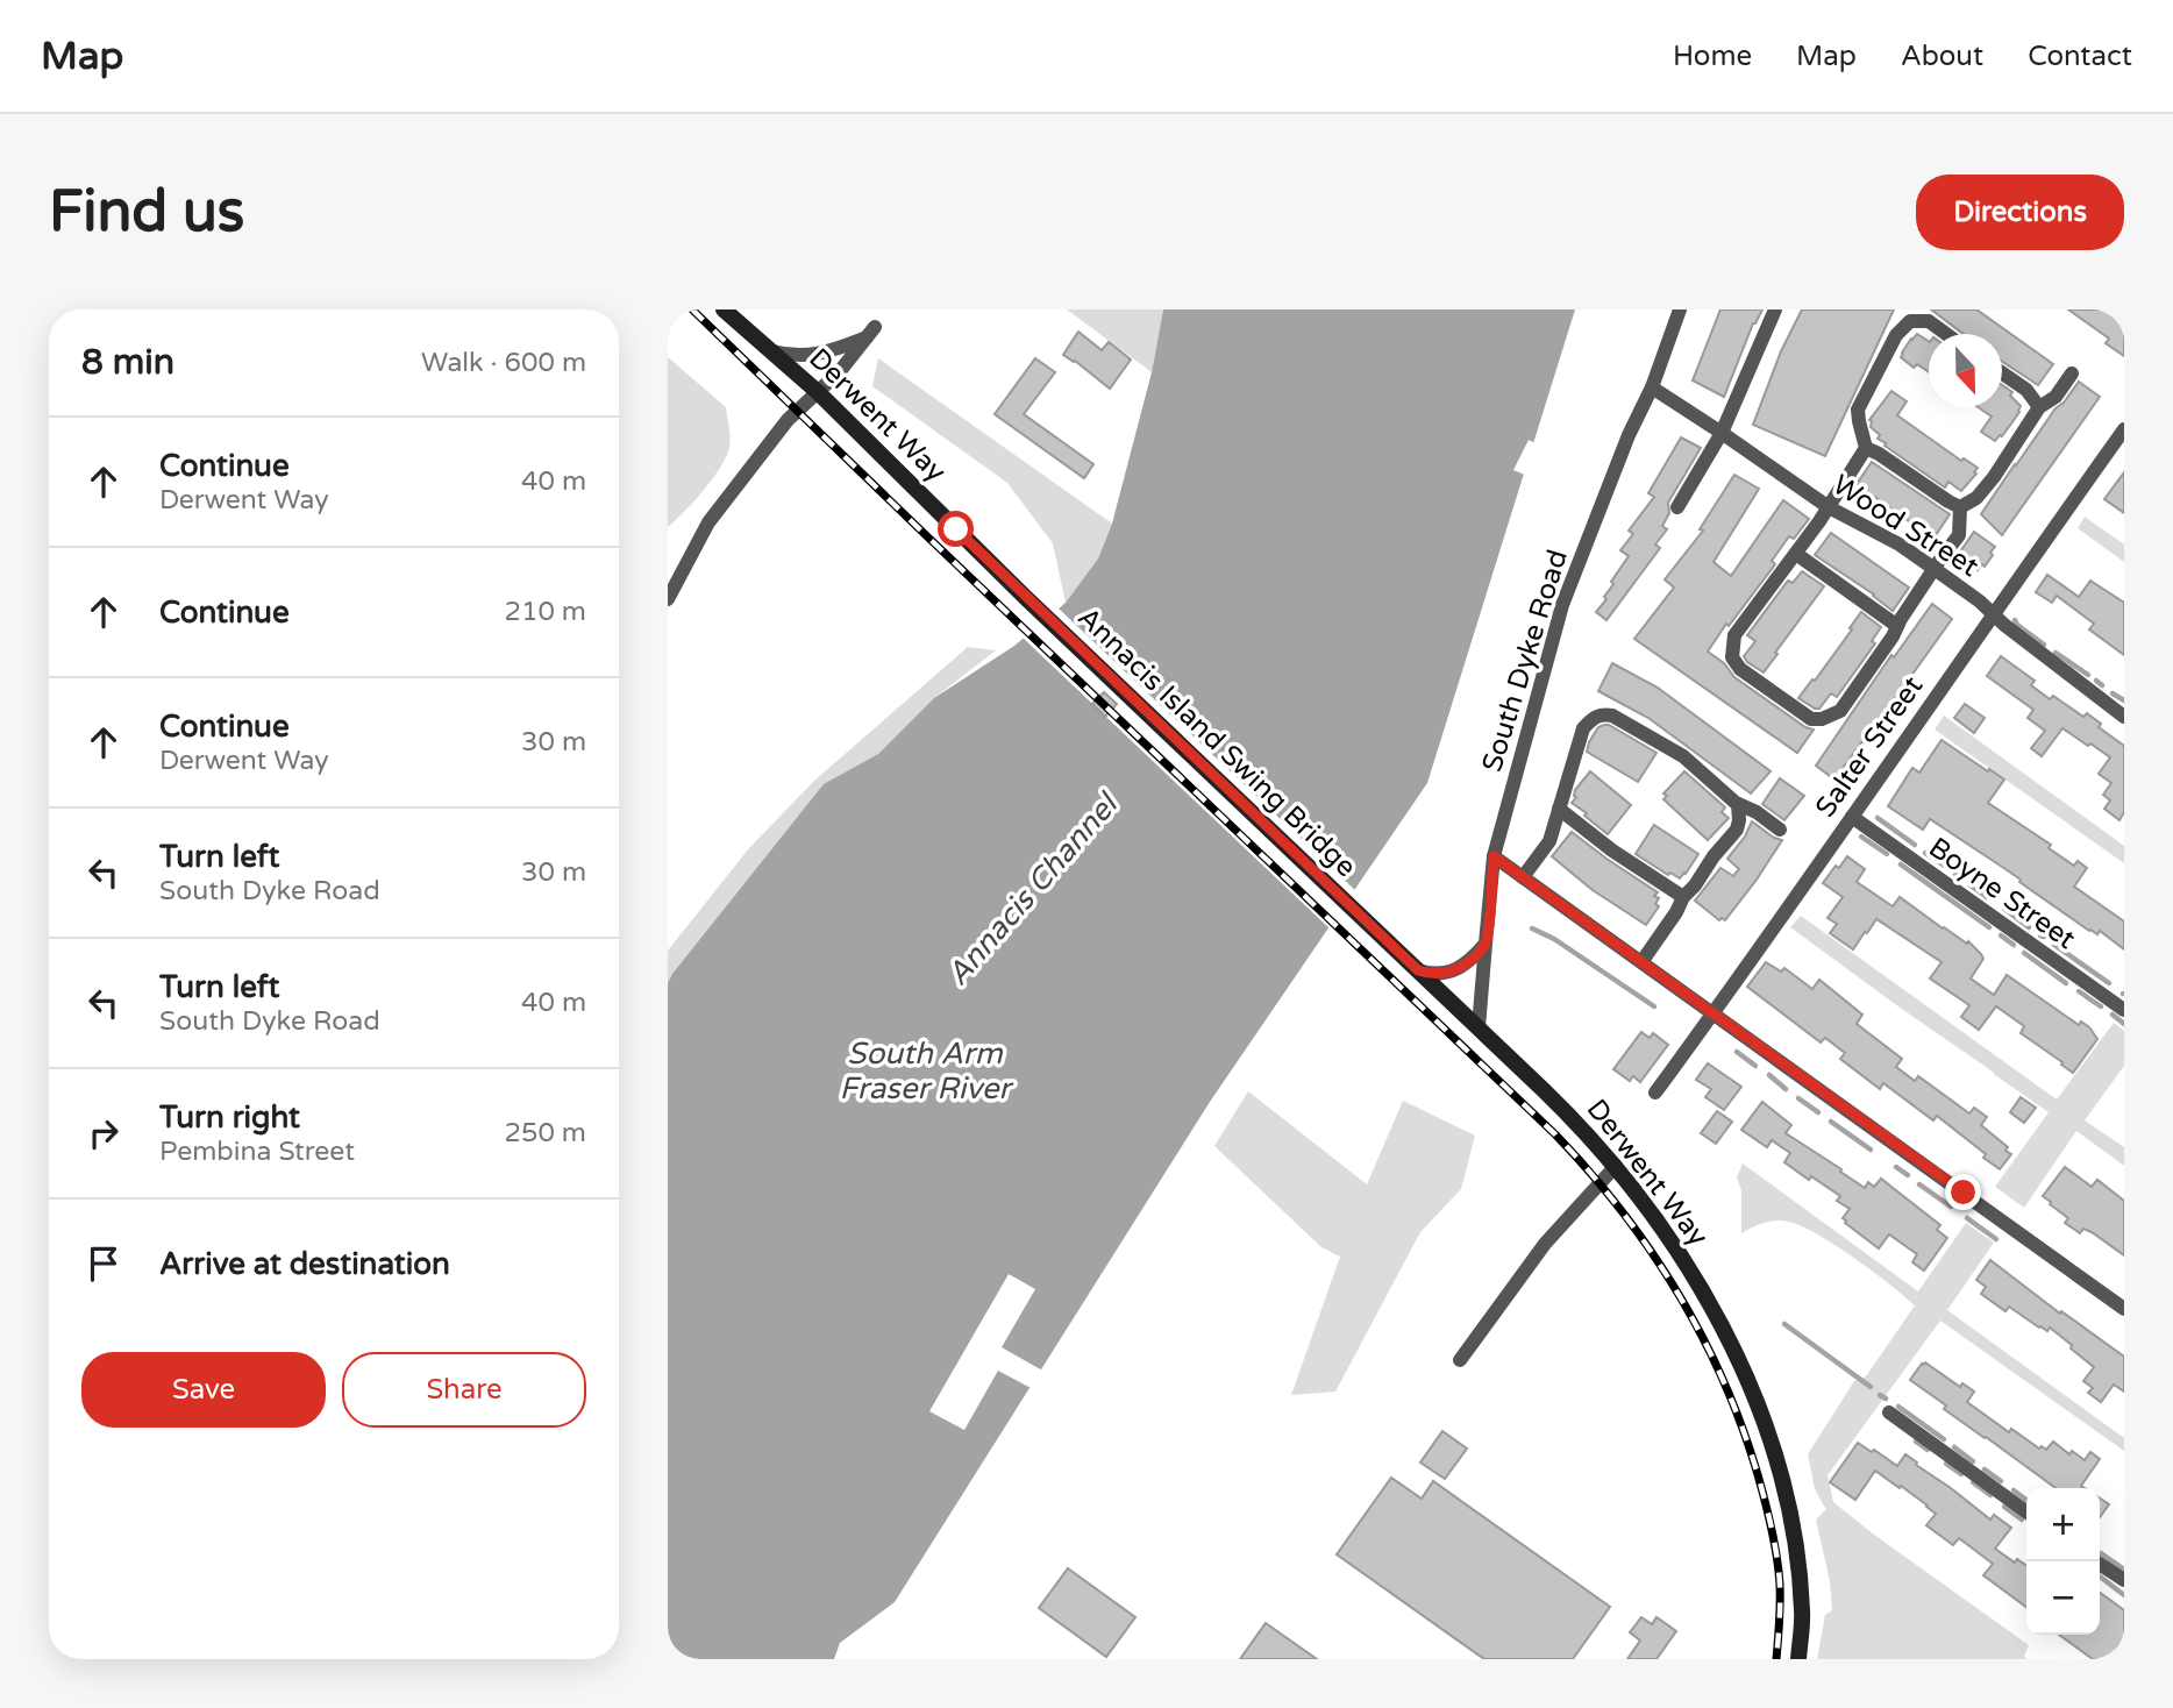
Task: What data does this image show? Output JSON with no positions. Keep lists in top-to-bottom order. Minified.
{"streets":{"main road":["Derwent Way","Annacis Island Swing Bridge"],"street":["Wood Street","South Dyke Road","Salter Street","Boyne Street"]},"crossings":[["Derwent Way","South Dyke Road"],["Derwent Way","Annacis Island Swing Bridge"],["Wood Street","South Dyke Road"],["Wood Street","Salter Street"],["Salter Street","Boyne Street"]],"water":["Annacis Channel","South Arm Fraser River"],"north":"bottom","page":{"header":"Map","nav":["Home","Map","About","Contact"],"buttons":["Directions",["Save","Share"]],"title":"Find us","heading":["8 min","Walk · 600 m"],"list":[["Continue","Derwent Way","40 m"],["Continue","210 m"],["Continue","Derwent Way","30 m"],["Turn left","South Dyke Road","30 m"],["Turn left","South Dyke Road","40 m"],["Turn right","Pembina Street","250 m"],"Arrive at destination"],"map_buttons":["+","−"]}}
